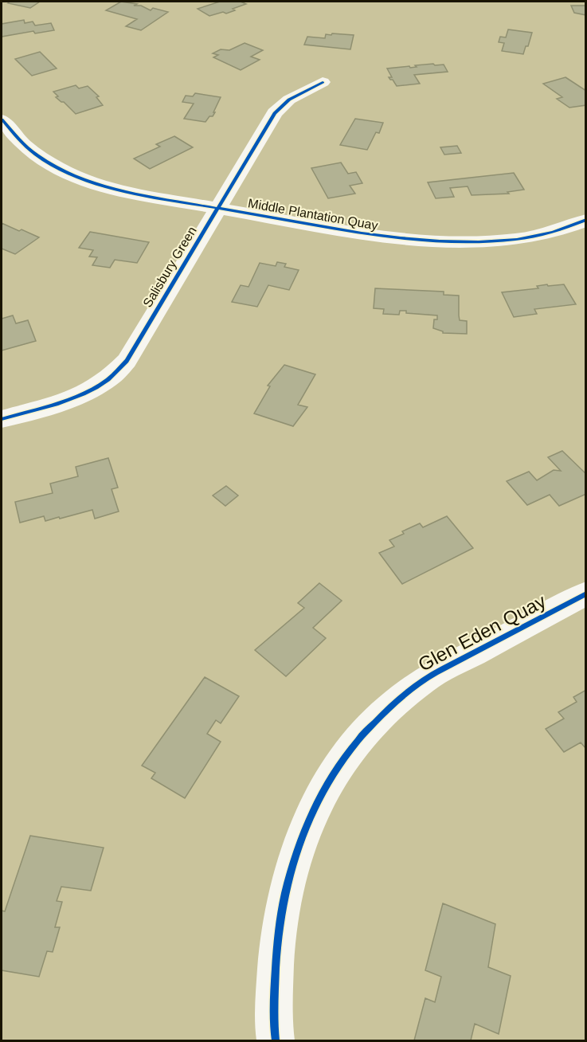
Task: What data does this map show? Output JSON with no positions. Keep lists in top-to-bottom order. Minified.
{"streets":{"street":["Middle Plantation Quay","Salisbury Green","Glen Eden Quay"]},"crossings":[["Middle Plantation Quay","Salisbury Green"]]}
